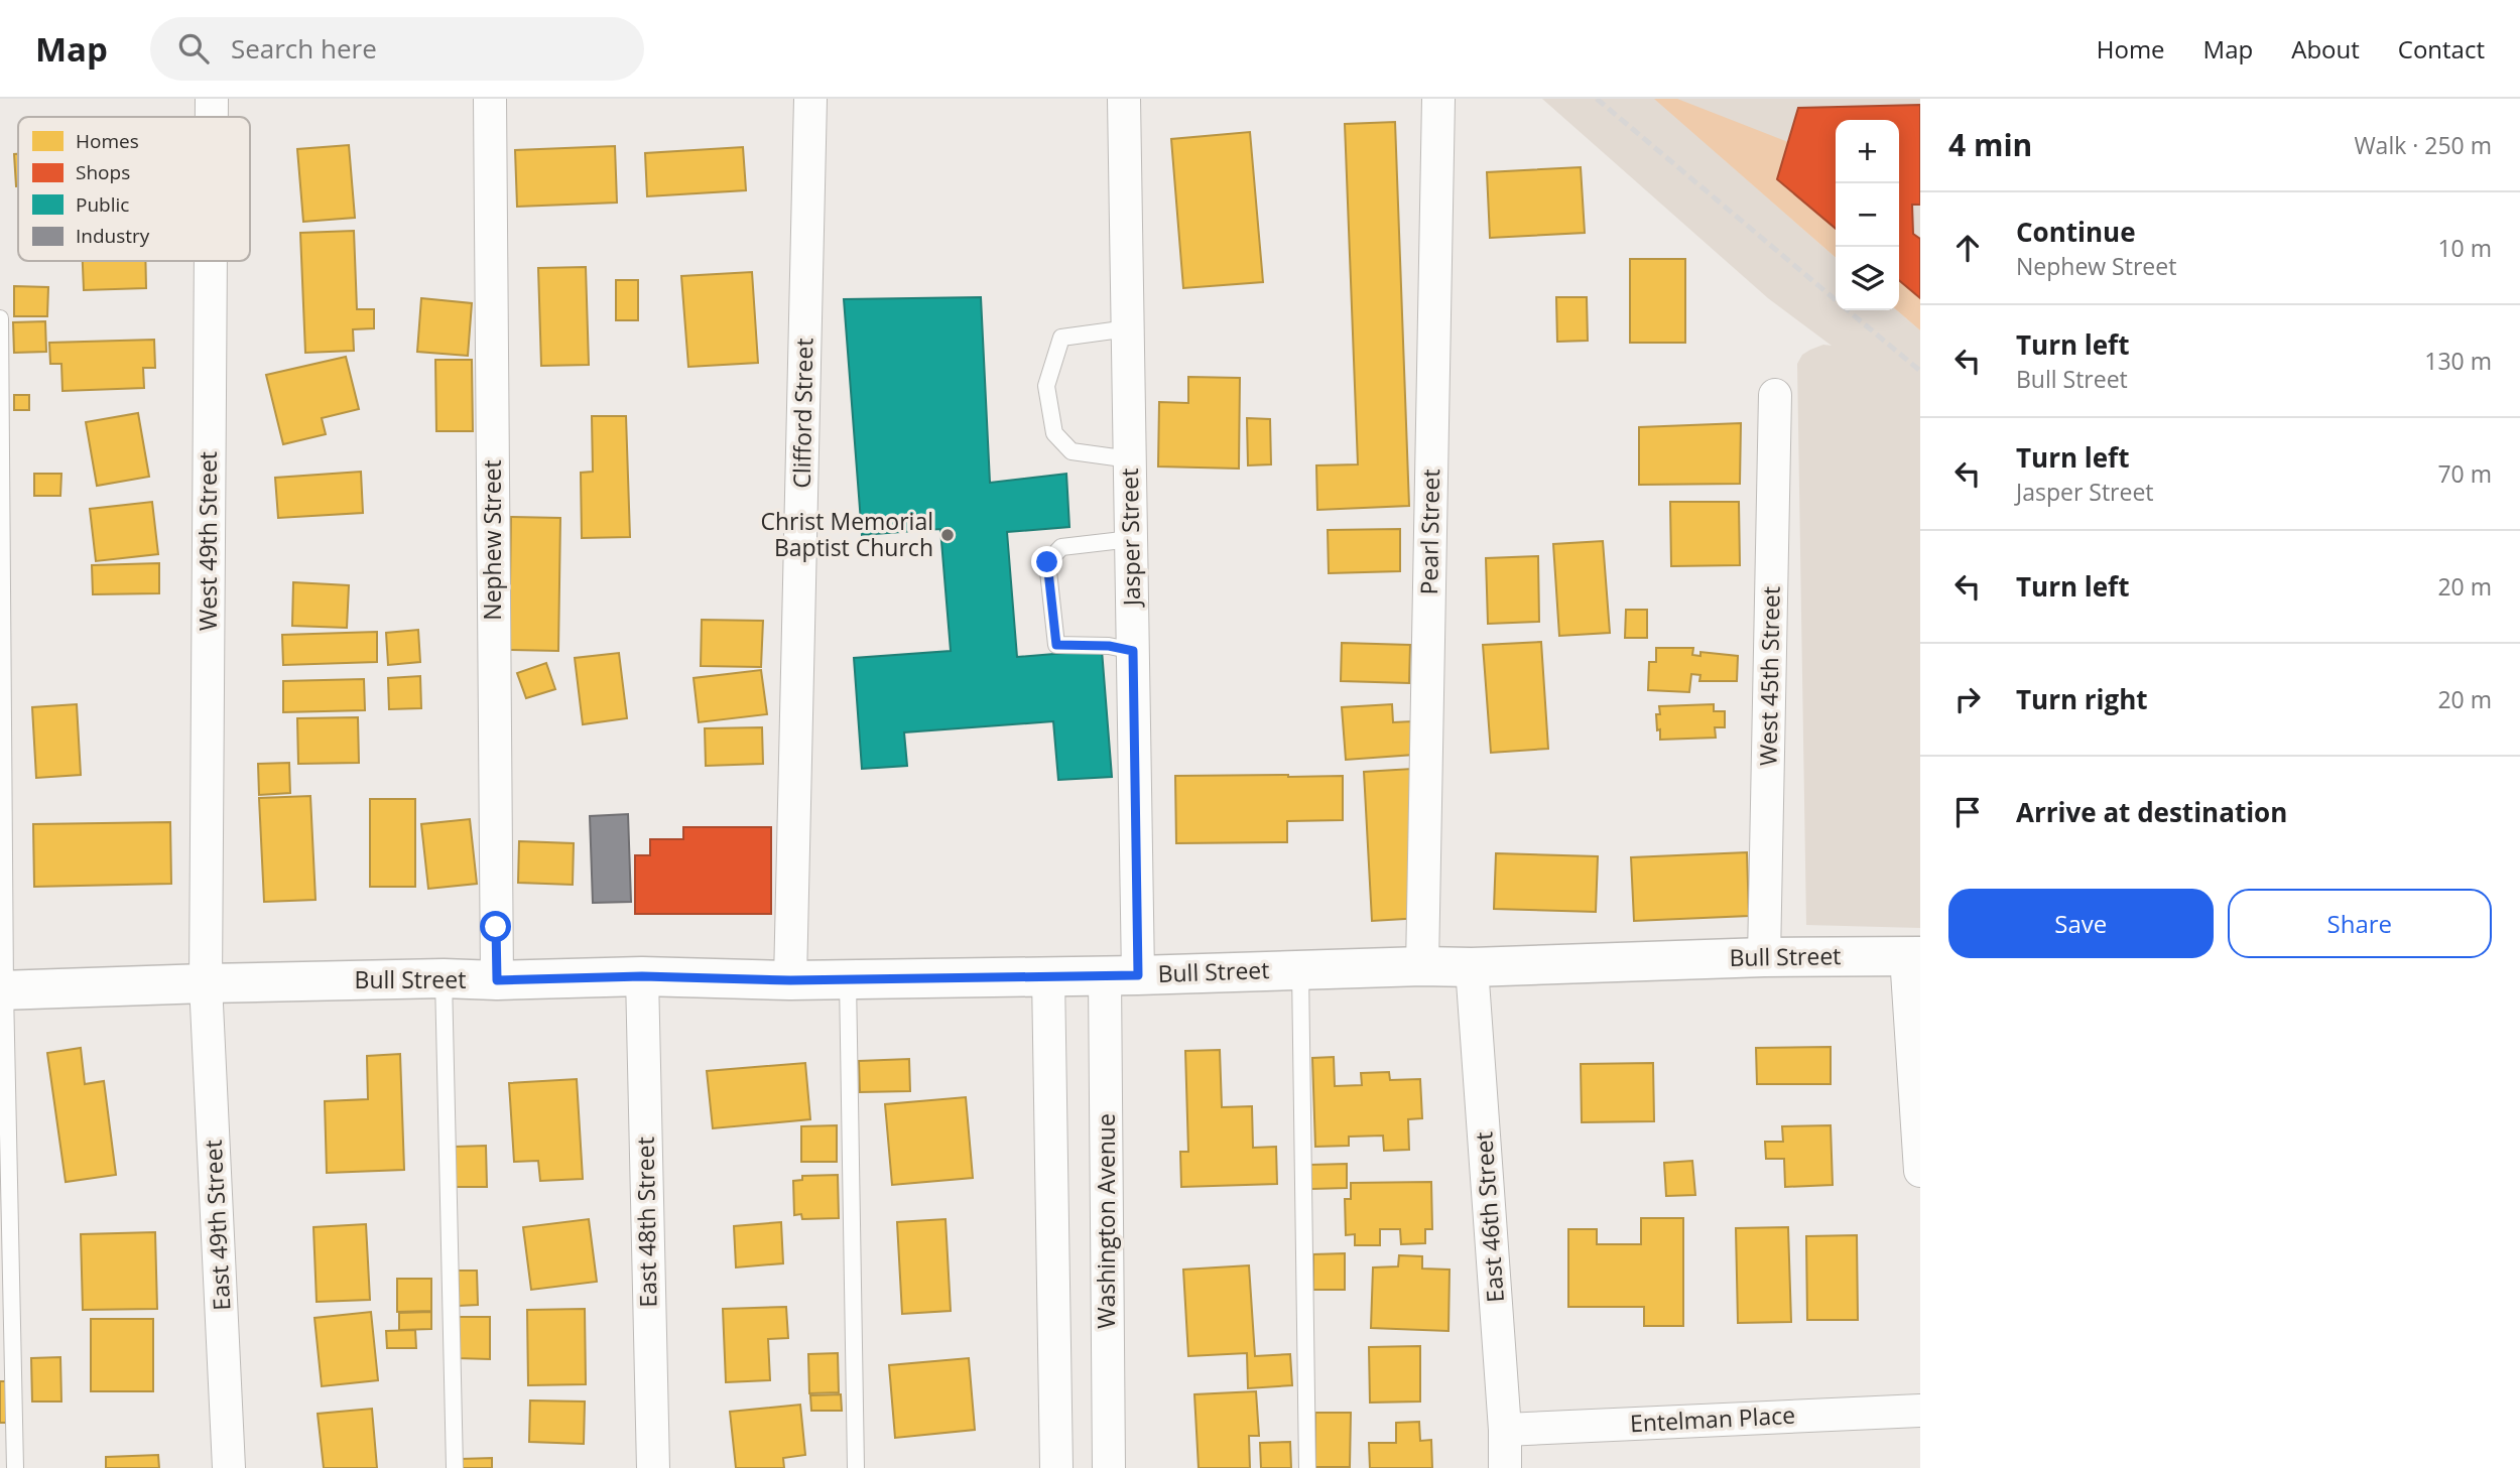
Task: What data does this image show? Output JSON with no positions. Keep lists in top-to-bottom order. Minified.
{"streets":{"street":["Clifford Street","Pearl Street","Jasper Street","Nephew Street","West 49th Street","West 45th Street","Bull Street","East 46th Street","Washington Avenue","East 48th Street","East 49th Street","Entelman Place"]},"crossings":[["Clifford Street","Bull Street"],["Pearl Street","Bull Street"],["Jasper Street","Bull Street"],["Jasper Street","Washington Avenue"],["Nephew Street","Bull Street"],["West 49th Street","Bull Street"],["West 49th Street","East 49th Street"],["West 45th Street","Bull Street"],["Bull Street","East 46th Street"],["Bull Street","Washington Avenue"],["Bull Street","East 48th Street"],["Bull Street","East 49th Street"],["East 46th Street","Entelman Place"]],"places":["Christ Memorial Baptist Church"],"legend":["Homes","Shops","Public","Industry"],"page":{"header":"Map","search":"Search here","nav":["Home","Map","About","Contact"],"heading":["4 min","Walk · 250 m"],"map_buttons":["+","−"],"list":[["Continue","Nephew Street","10 m"],["Turn left","Bull Street","130 m"],["Turn left","Jasper Street","70 m"],["Turn left","20 m"],["Turn right","20 m"],"Arrive at destination"],"buttons":["Save","Share"]}}
